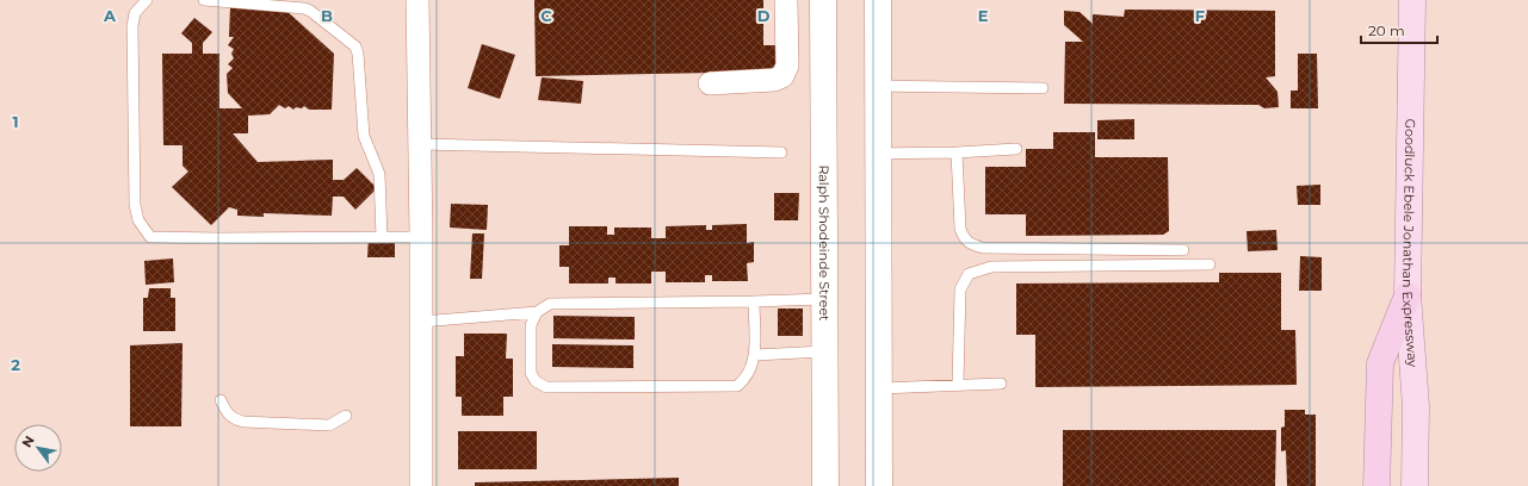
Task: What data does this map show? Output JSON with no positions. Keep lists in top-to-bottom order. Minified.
{"streets":{"main road":["Goodluck Ebele Jonathan Expressway"],"street":["Ralph Shodeinde Street"]},"scale_bar":"20 m","north":"top left","grid":{"columns":["A","B","C","D","E","F"],"rows":["1","2"]}}
